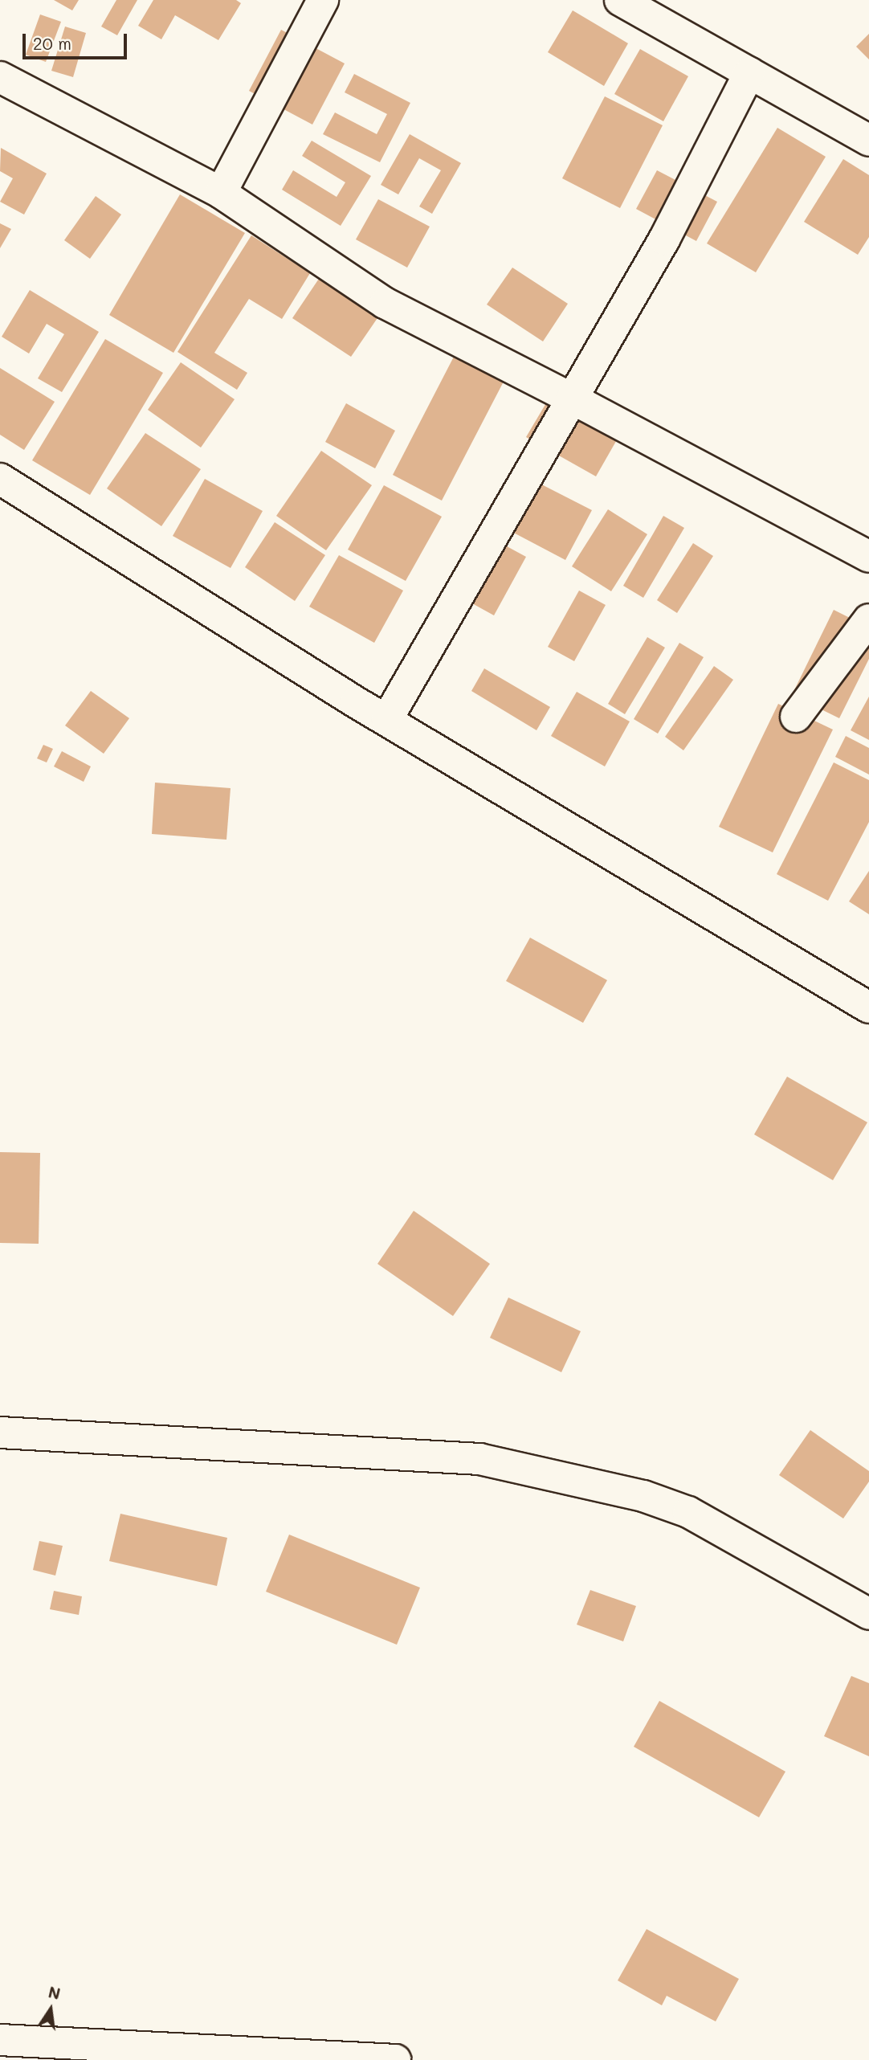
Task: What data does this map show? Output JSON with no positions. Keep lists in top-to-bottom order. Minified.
{"scale_bar":"20 m","north":"top"}
